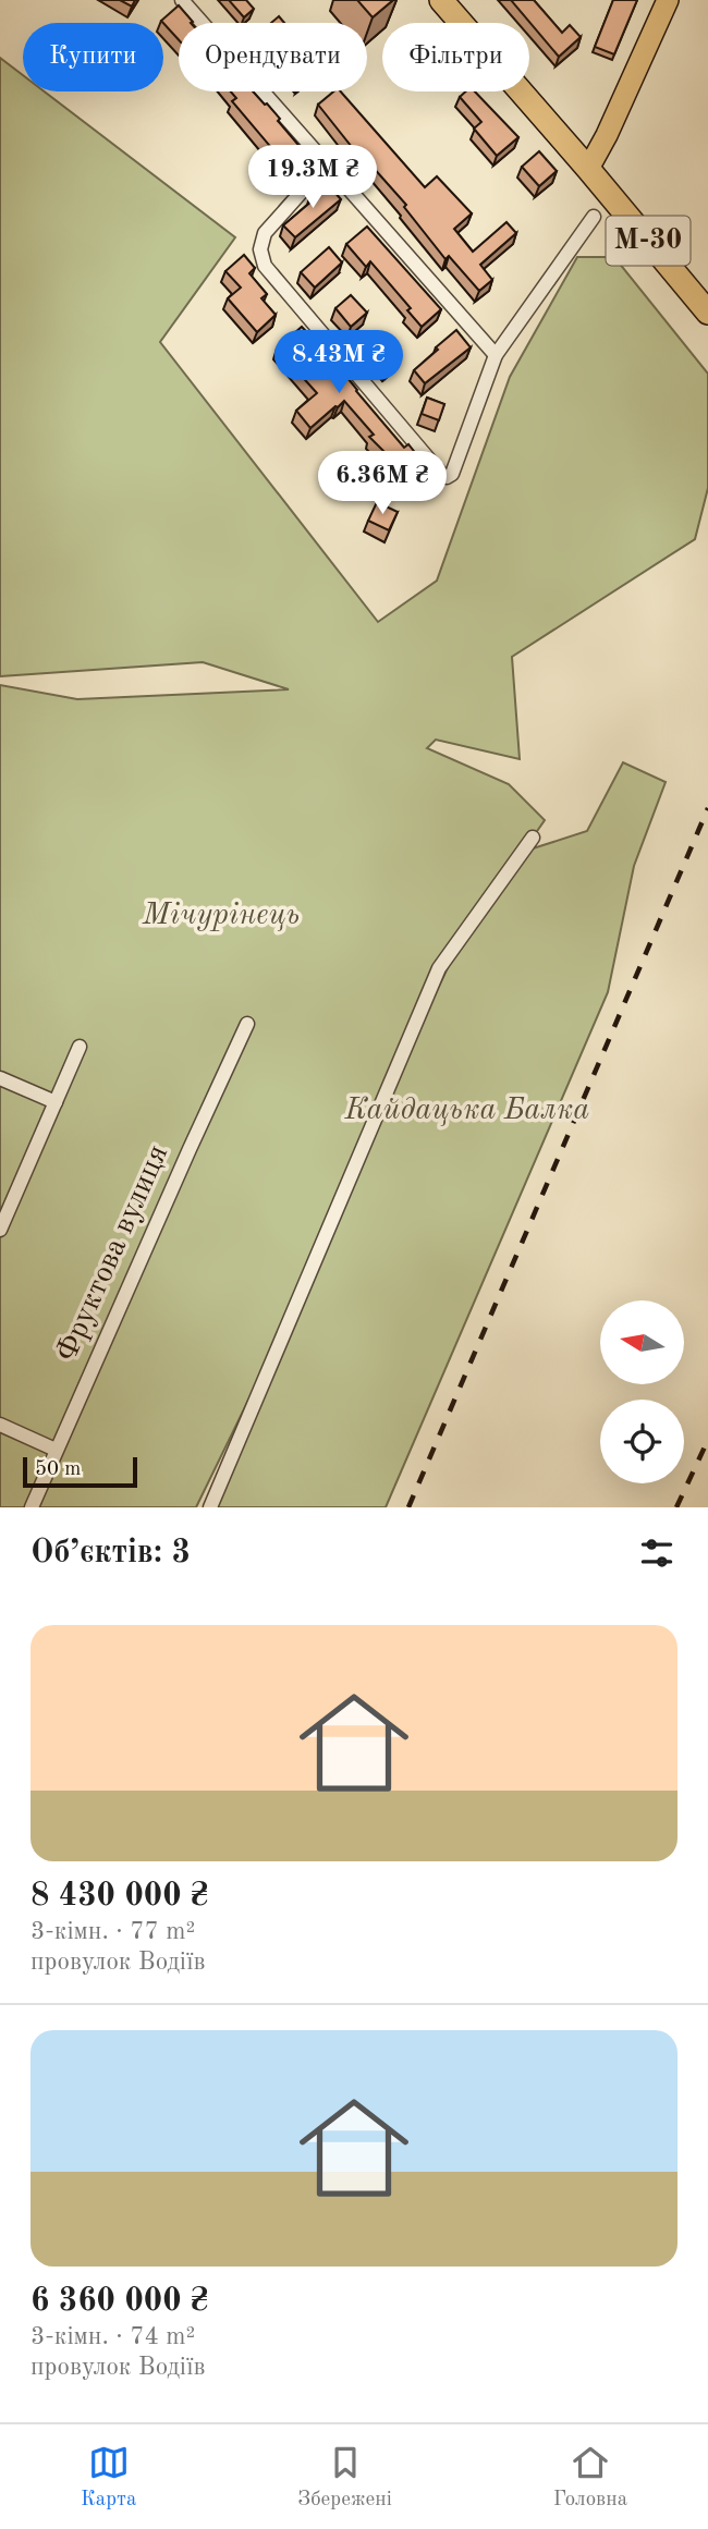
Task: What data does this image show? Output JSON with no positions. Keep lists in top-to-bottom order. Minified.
{"streets":{"highway":["М-30"],"street":["Фруктова вулиця"]},"parks":["Мічурінець","Кайдацька Балка"],"scale_bar":"50 m","north":"left","page":{"chip":["Купити","Орендувати","Фільтри"],"price":["19.3M ₴","8.43M ₴","6.36M ₴"],"scale":"50 m","heading":"Об’єктів: 3","list":[{"name":"8 430 000 ₴","note":"3-кімн. · 77 m² · провулок Водіїв"},{"name":"6 360 000 ₴","note":"3-кімн. · 74 m² · провулок Водіїв"}],"tabs":["Карта","Збережені","Головна"]}}
